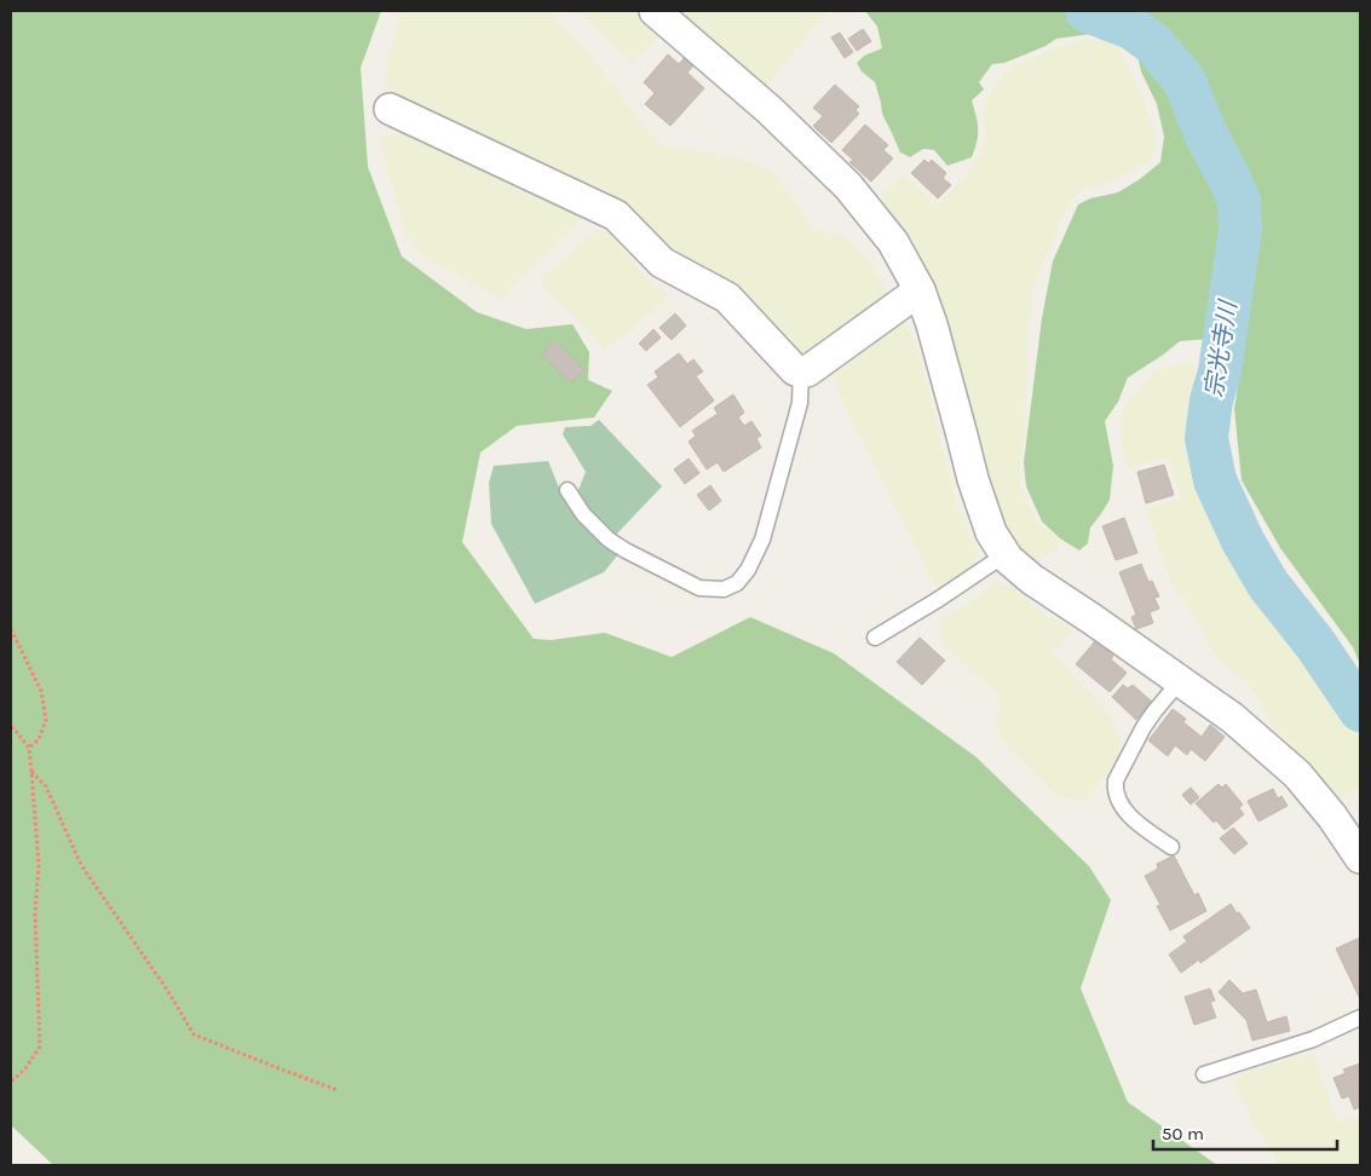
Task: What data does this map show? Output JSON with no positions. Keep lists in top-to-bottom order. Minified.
{"water":["宗光寺川"],"scale_bar":"50 m"}
